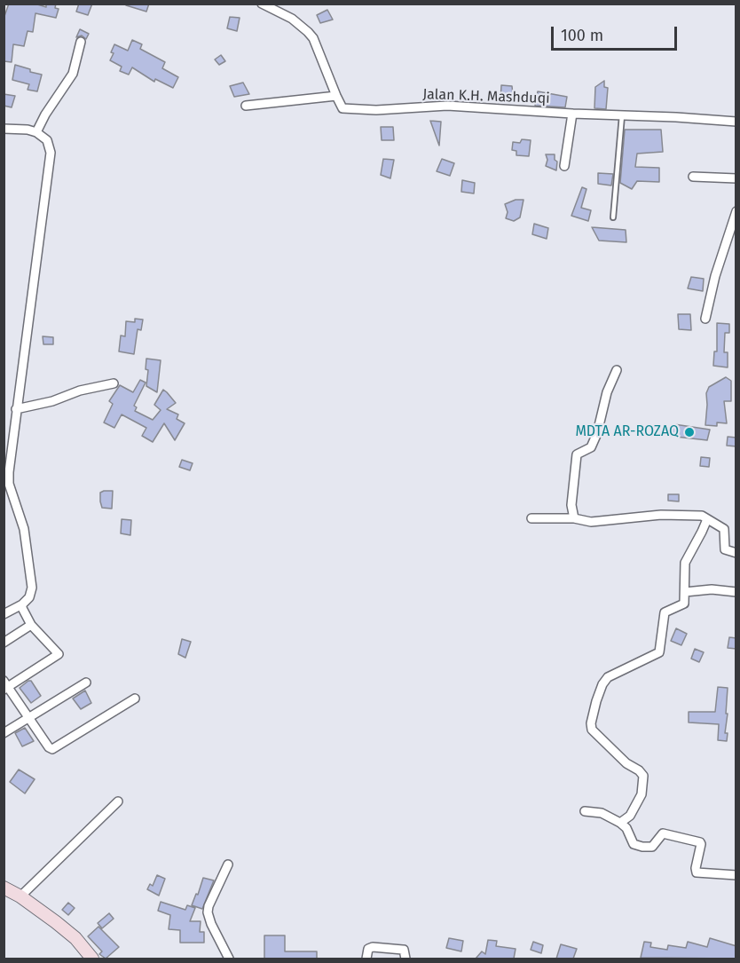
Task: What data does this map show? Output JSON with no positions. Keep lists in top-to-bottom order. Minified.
{"streets":{"street":["Jalan K.H. Mashduqi"]},"places":["MDTA AR-ROZAQ"],"scale_bar":"100 m"}
